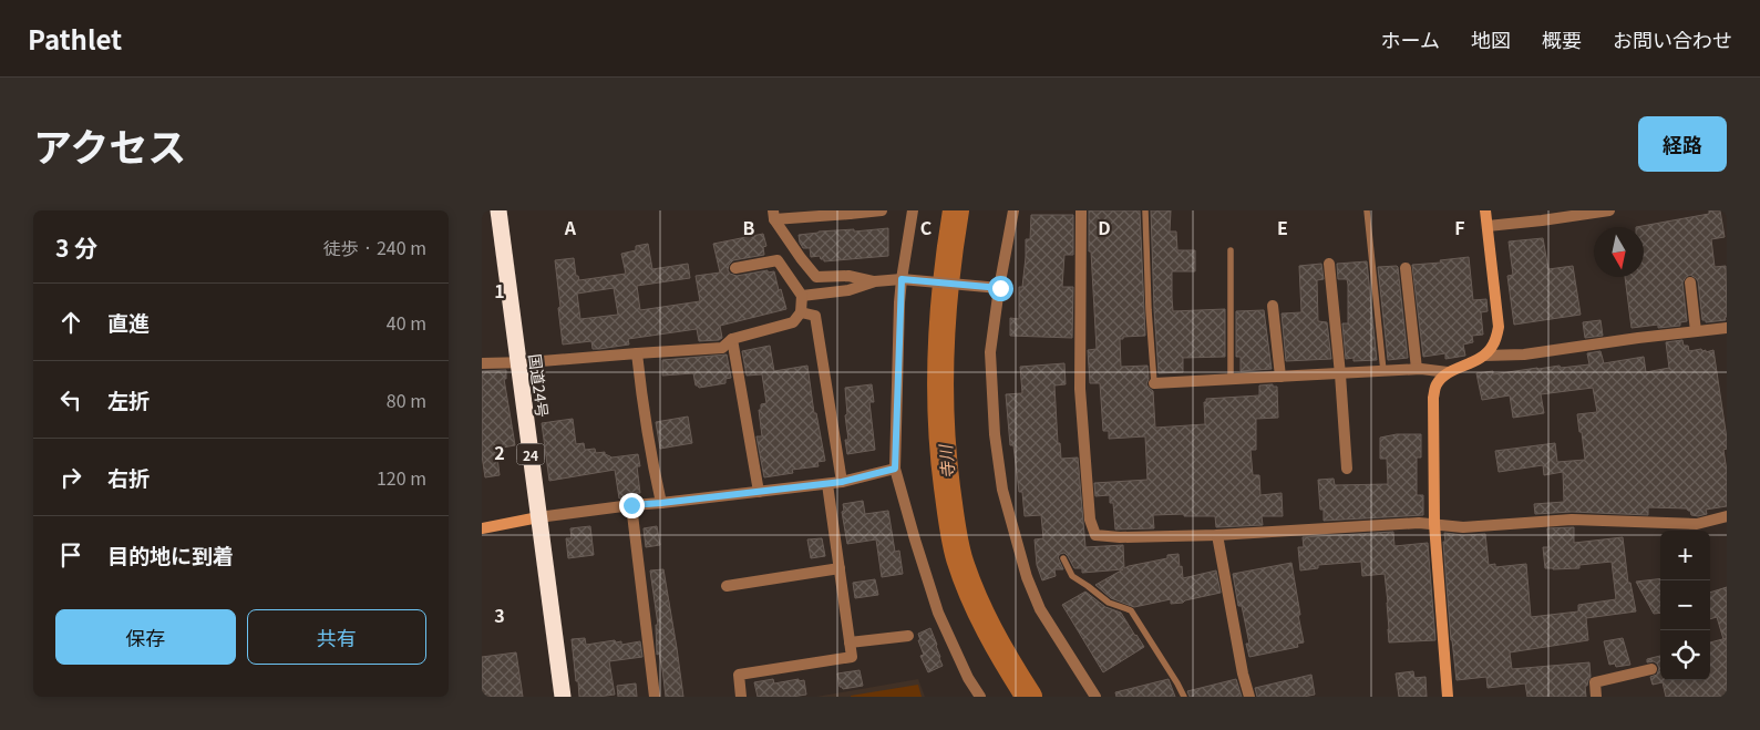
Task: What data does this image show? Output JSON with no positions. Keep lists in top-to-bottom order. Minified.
{"streets":{"highway":["国道24号","24"]},"water":["寺川"],"north":"bottom","page":{"header":"Pathlet","nav":["ホーム","地図","概要","お問い合わせ"],"title":"アクセス","buttons":["経路",["保存","共有"]],"heading":["3 分","徒歩 · 240 m"],"list":[["直進","40 m"],["左折","80 m"],["右折","120 m"],"目的地に到着"],"map_buttons":["+","−"]},"grid":{"columns":["A","B","C","D","E","F"],"rows":["1","2","3"]}}
